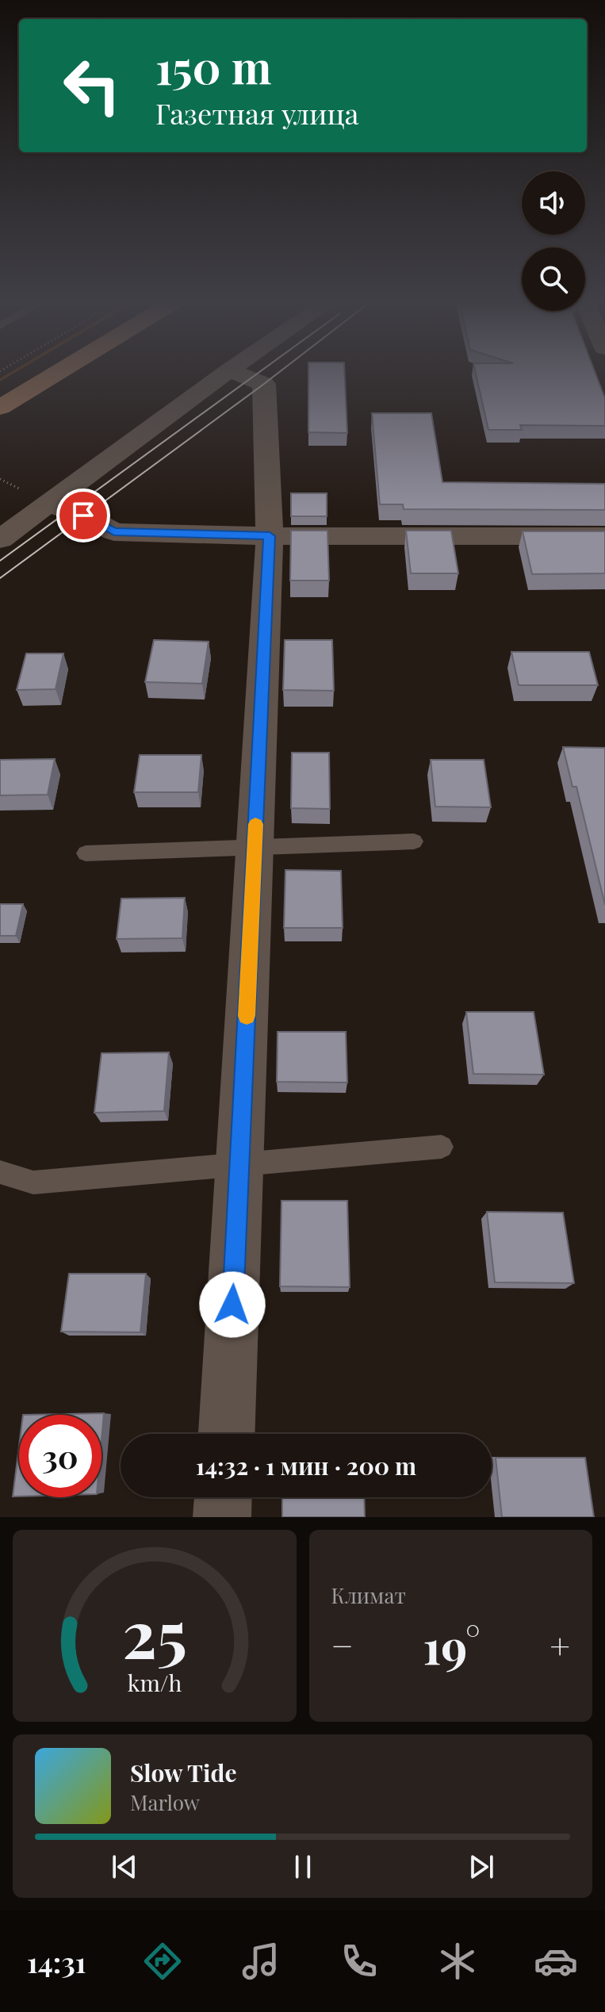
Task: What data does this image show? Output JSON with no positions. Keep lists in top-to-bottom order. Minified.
{"page":{"turn":["150 m","Газетная улица"],"limit":"30","trip":"14:32 · 1 мин · 200 m","tile":"Климат","heat":["−","19°","+"],"song":["Slow Tide","Marlow"],"tabs":"14:31","gauge":["25","km/h"]}}
